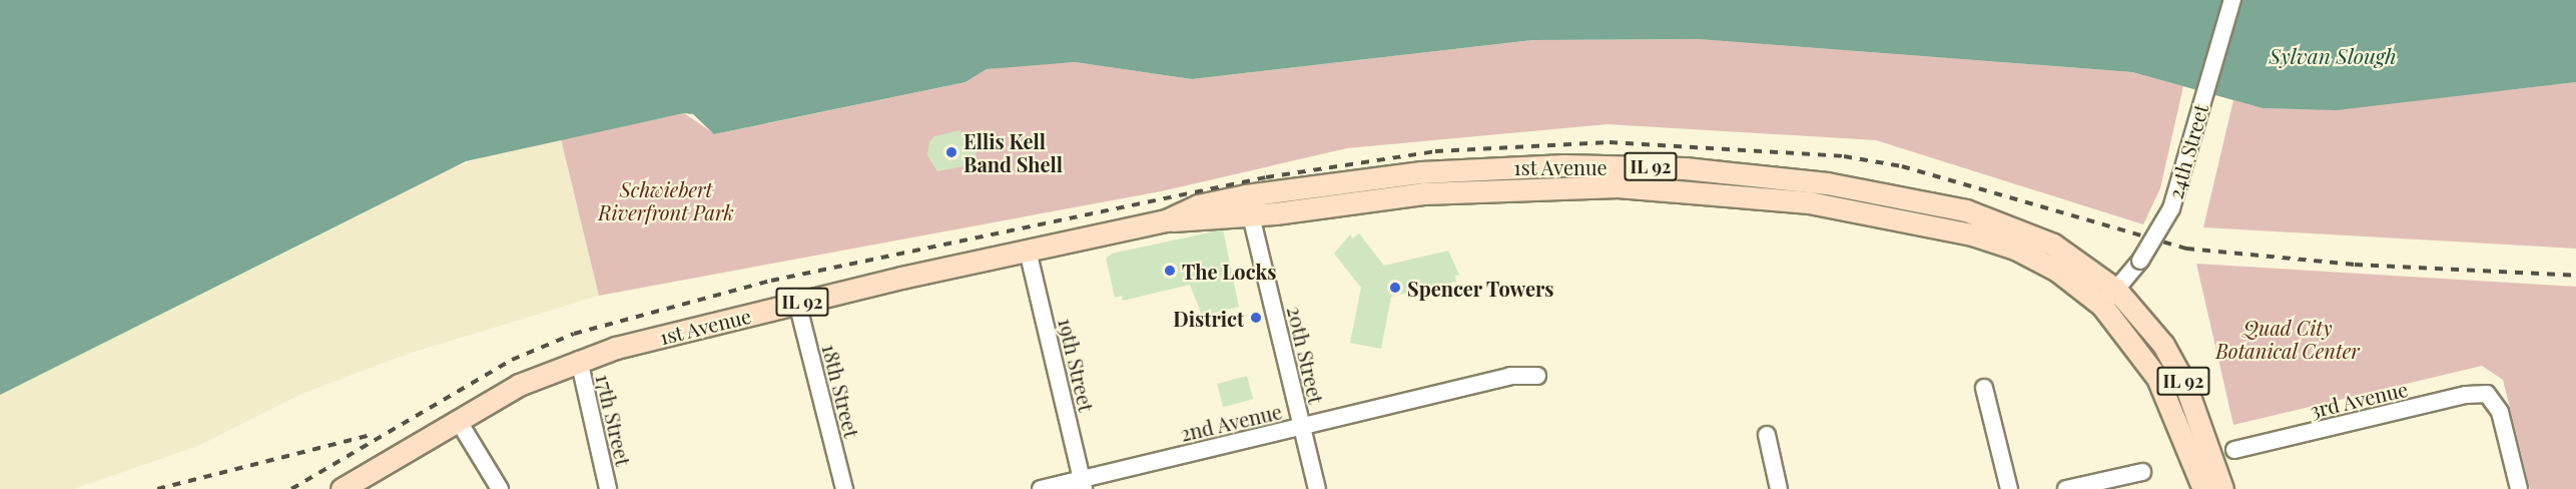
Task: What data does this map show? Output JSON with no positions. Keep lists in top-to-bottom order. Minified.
{"streets":{"main road":["1st Avenue","IL 92"],"street":["24th Street","20th Street","19th Street","18th Street","3rd Avenue","17th Street","2nd Avenue"]},"crossings":[["24th Street","1st Avenue"],["24th Street","IL 92"],["1st Avenue","IL 92"],["1st Avenue","20th Street"],["1st Avenue","19th Street"],["1st Avenue","18th Street"],["1st Avenue","17th Street"],["20th Street","2nd Avenue"],["19th Street","2nd Avenue"]],"water":["Sylvan Slough"],"parks":["Schwiebert Riverfront Park","Quad City Botanical Center"],"places":["Ellis Kell Band Shell","The Locks","Spencer Towers","District"]}
